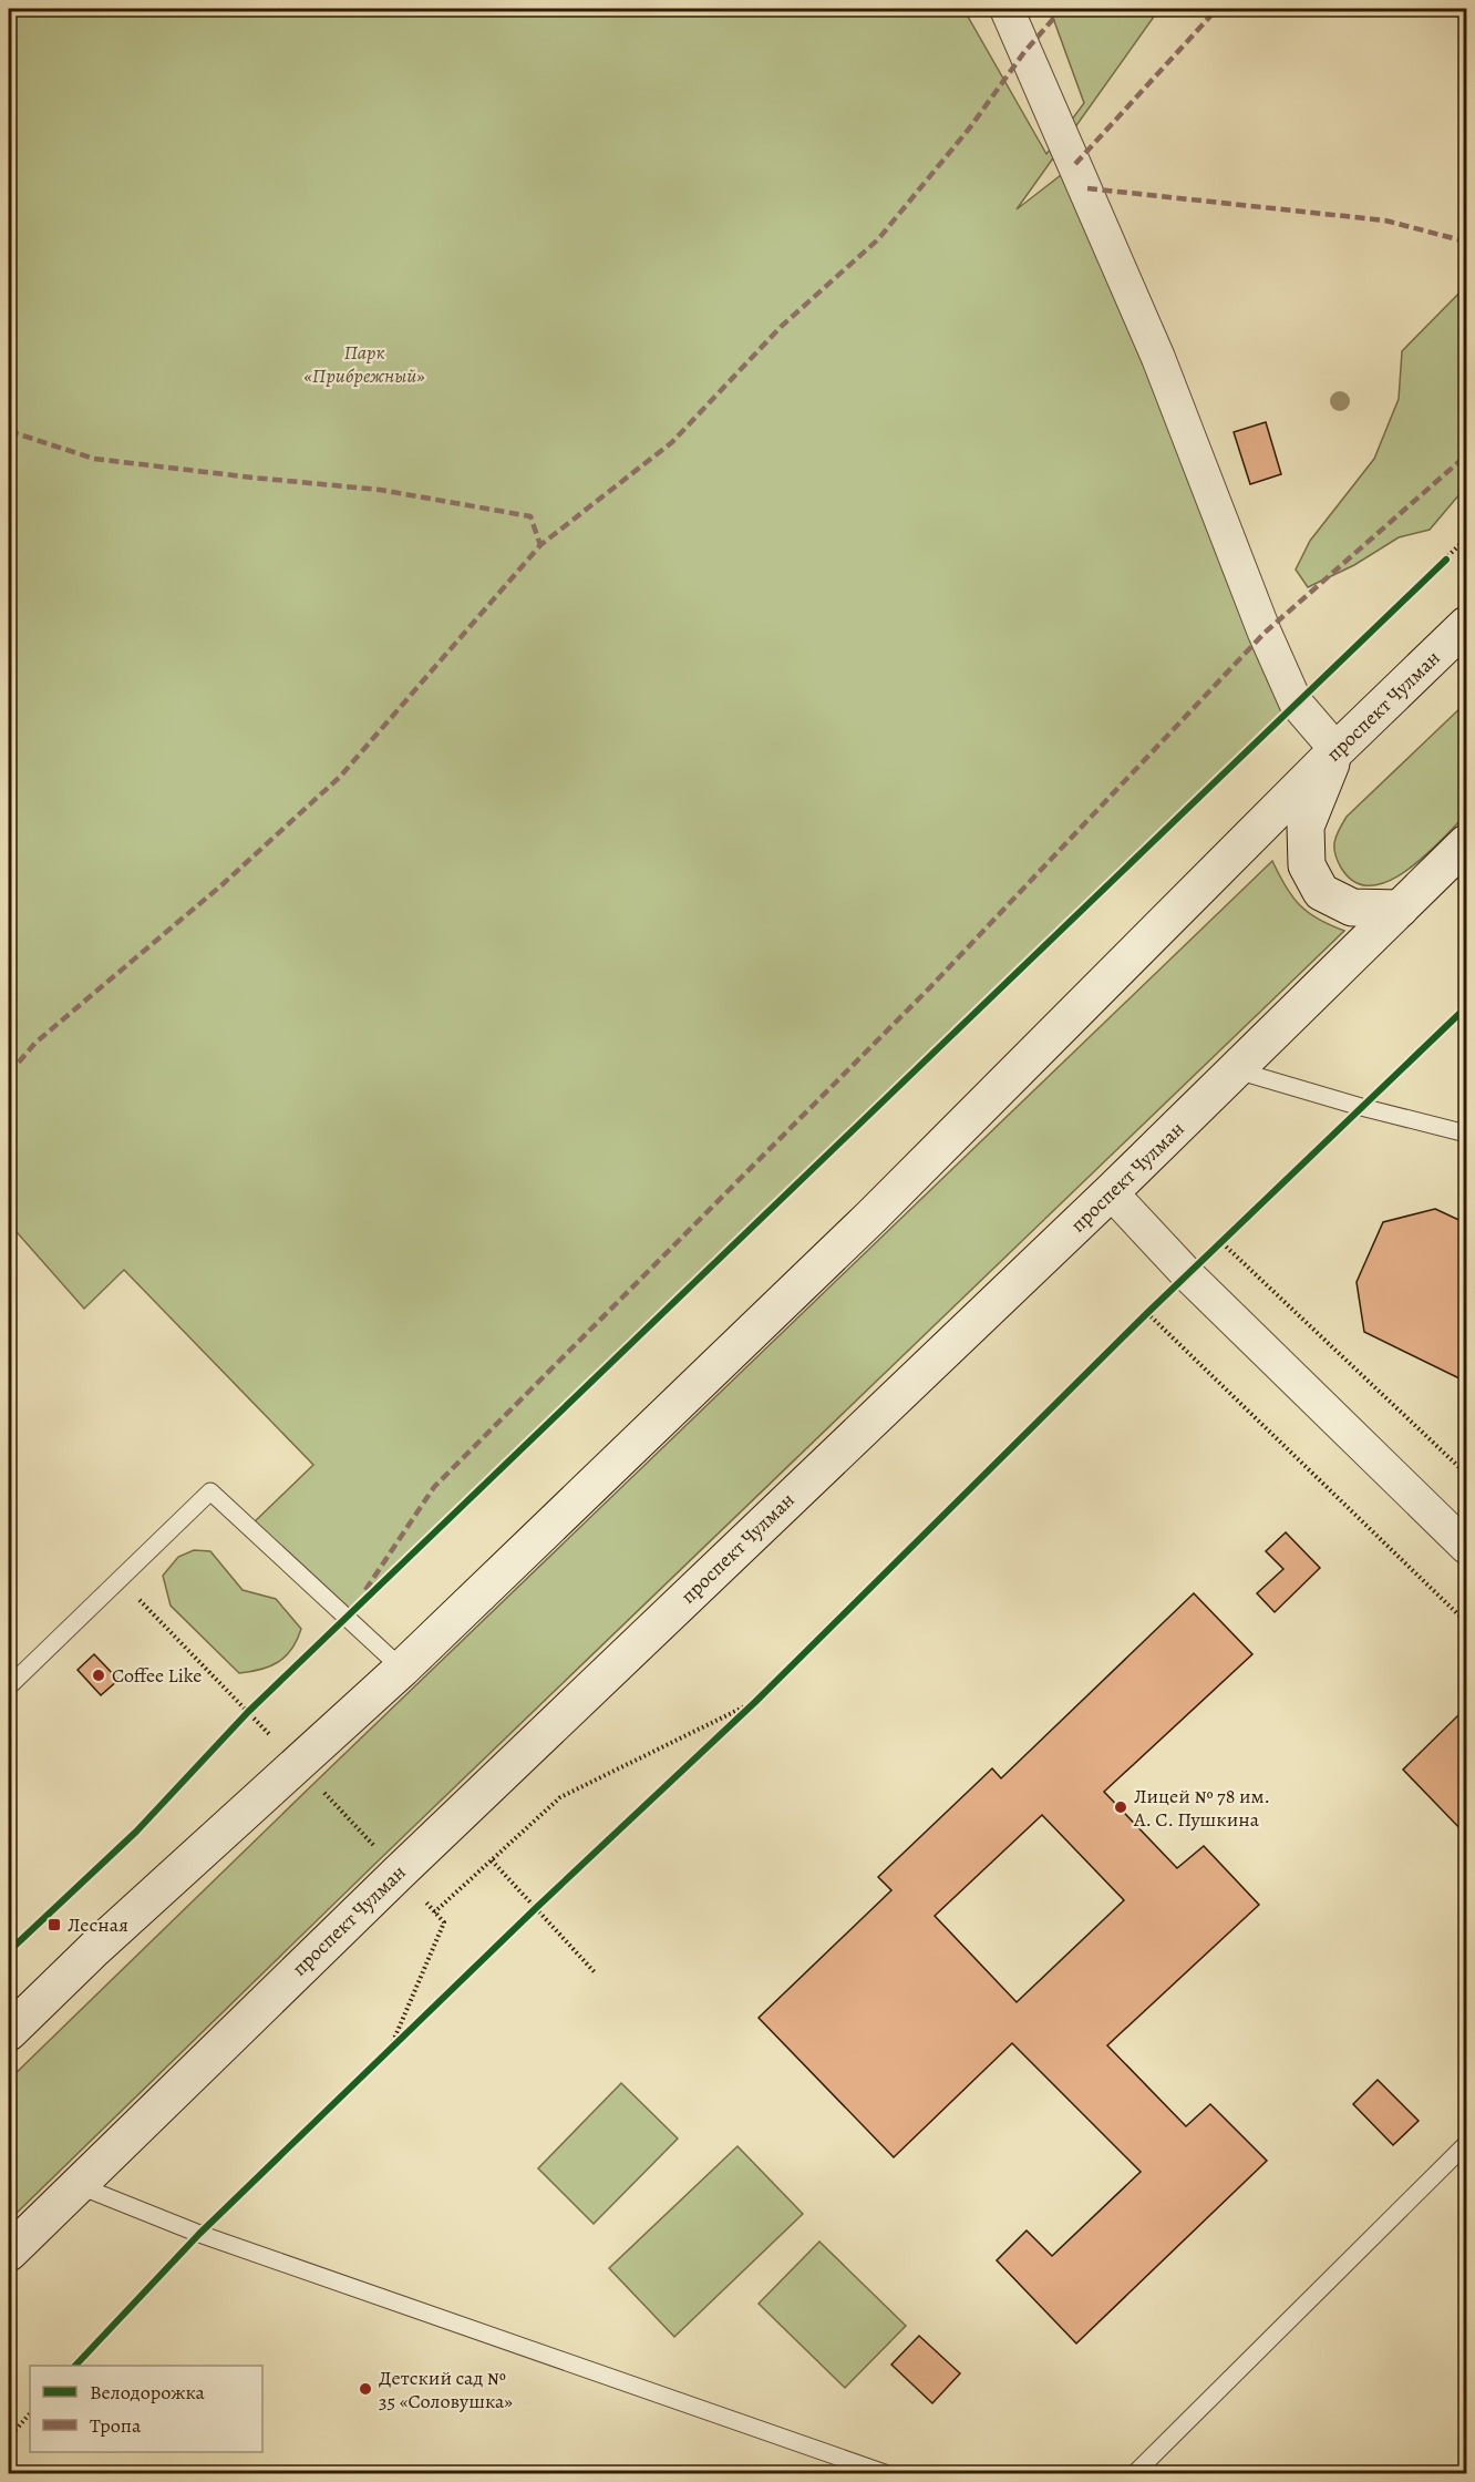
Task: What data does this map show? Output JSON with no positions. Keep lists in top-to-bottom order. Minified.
{"streets":{"main road":["проспект Чулман"]},"parks":["Парк «Прибрежный»"],"places":{"other":["Coffee Like","Лицей № 78 им. А. С. Пушкина","Детский сад № 35 «Соловушка»"],"transit":["Лесная"]},"legend":["Велодорожка","Тропа"]}
